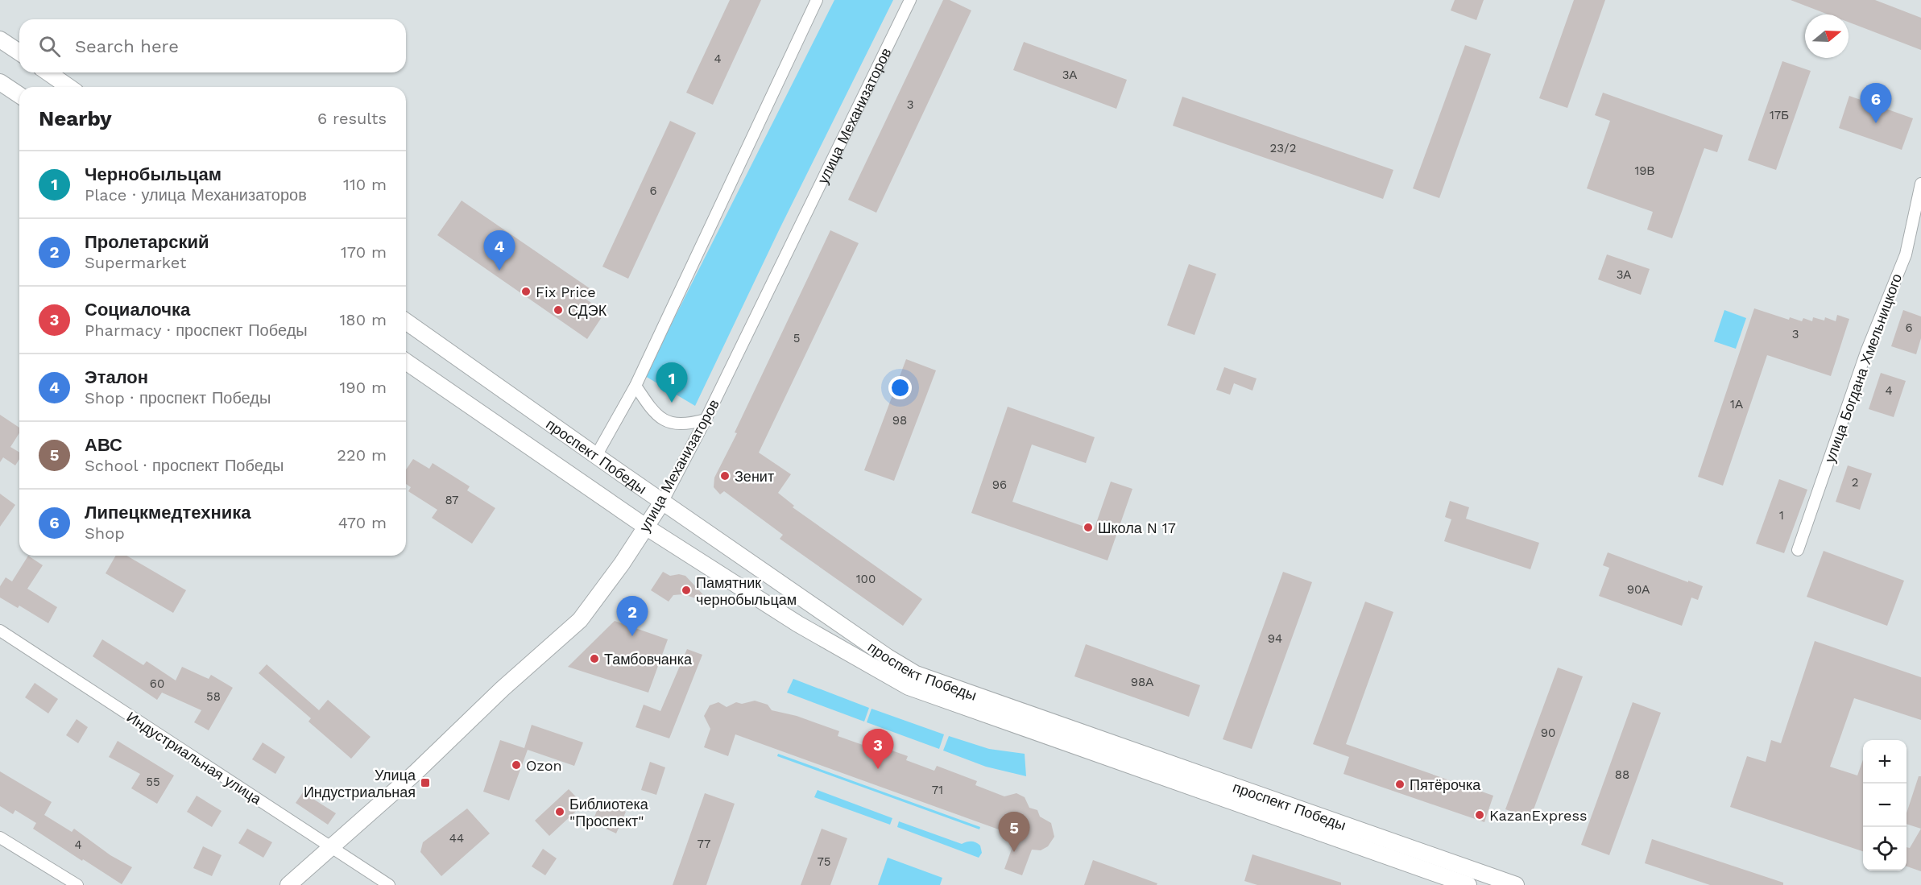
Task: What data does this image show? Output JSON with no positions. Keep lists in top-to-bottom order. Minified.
{"streets":{"main road":["улица Механизаторов","проспект Победы"],"street":["улица Богдана Хмельницкого","Индустриальная улица"]},"crossings":[["улица Механизаторов","проспект Победы"],["улица Механизаторов","Индустриальная улица"]],"places":{"other":["Fix Price","СДЭК","Зенит","Школа N 17","Памятник чернобыльцам","Тамбовчанка","Ozon","Пятёрочка","Библиотека \"Проспект\"","KazanExpress"],"transit":["Улица Индустриальная"]},"house_numbers":["4","3А","3","17Б","23/2","19В","6","3А","6","3","5","4","1А","98","2","96","87","1","100","90А","94","98А","60","58","90","88","55","71","44","77","4","75"],"north":"right","page":{"search":"Search here","pins":["6","4","1","2","3","5"],"heading":["Nearby","6 results"],"list":[{"mark":"1","name":"Чернобыльцам","note":"Place · улица Механизаторов","value":"110 m"},{"mark":"2","name":"Пролетарский","note":"Supermarket","value":"170 m"},{"mark":"3","name":"Социалочка","note":"Pharmacy · проспект Победы","value":"180 m"},{"mark":"4","name":"Эталон","note":"Shop · проспект Победы","value":"190 m"},{"mark":"5","name":"АВС","note":"School · проспект Победы","value":"220 m"},{"mark":"6","name":"Липецкмедтехника","note":"Shop","value":"470 m"}],"map_buttons":["+","−"]}}
